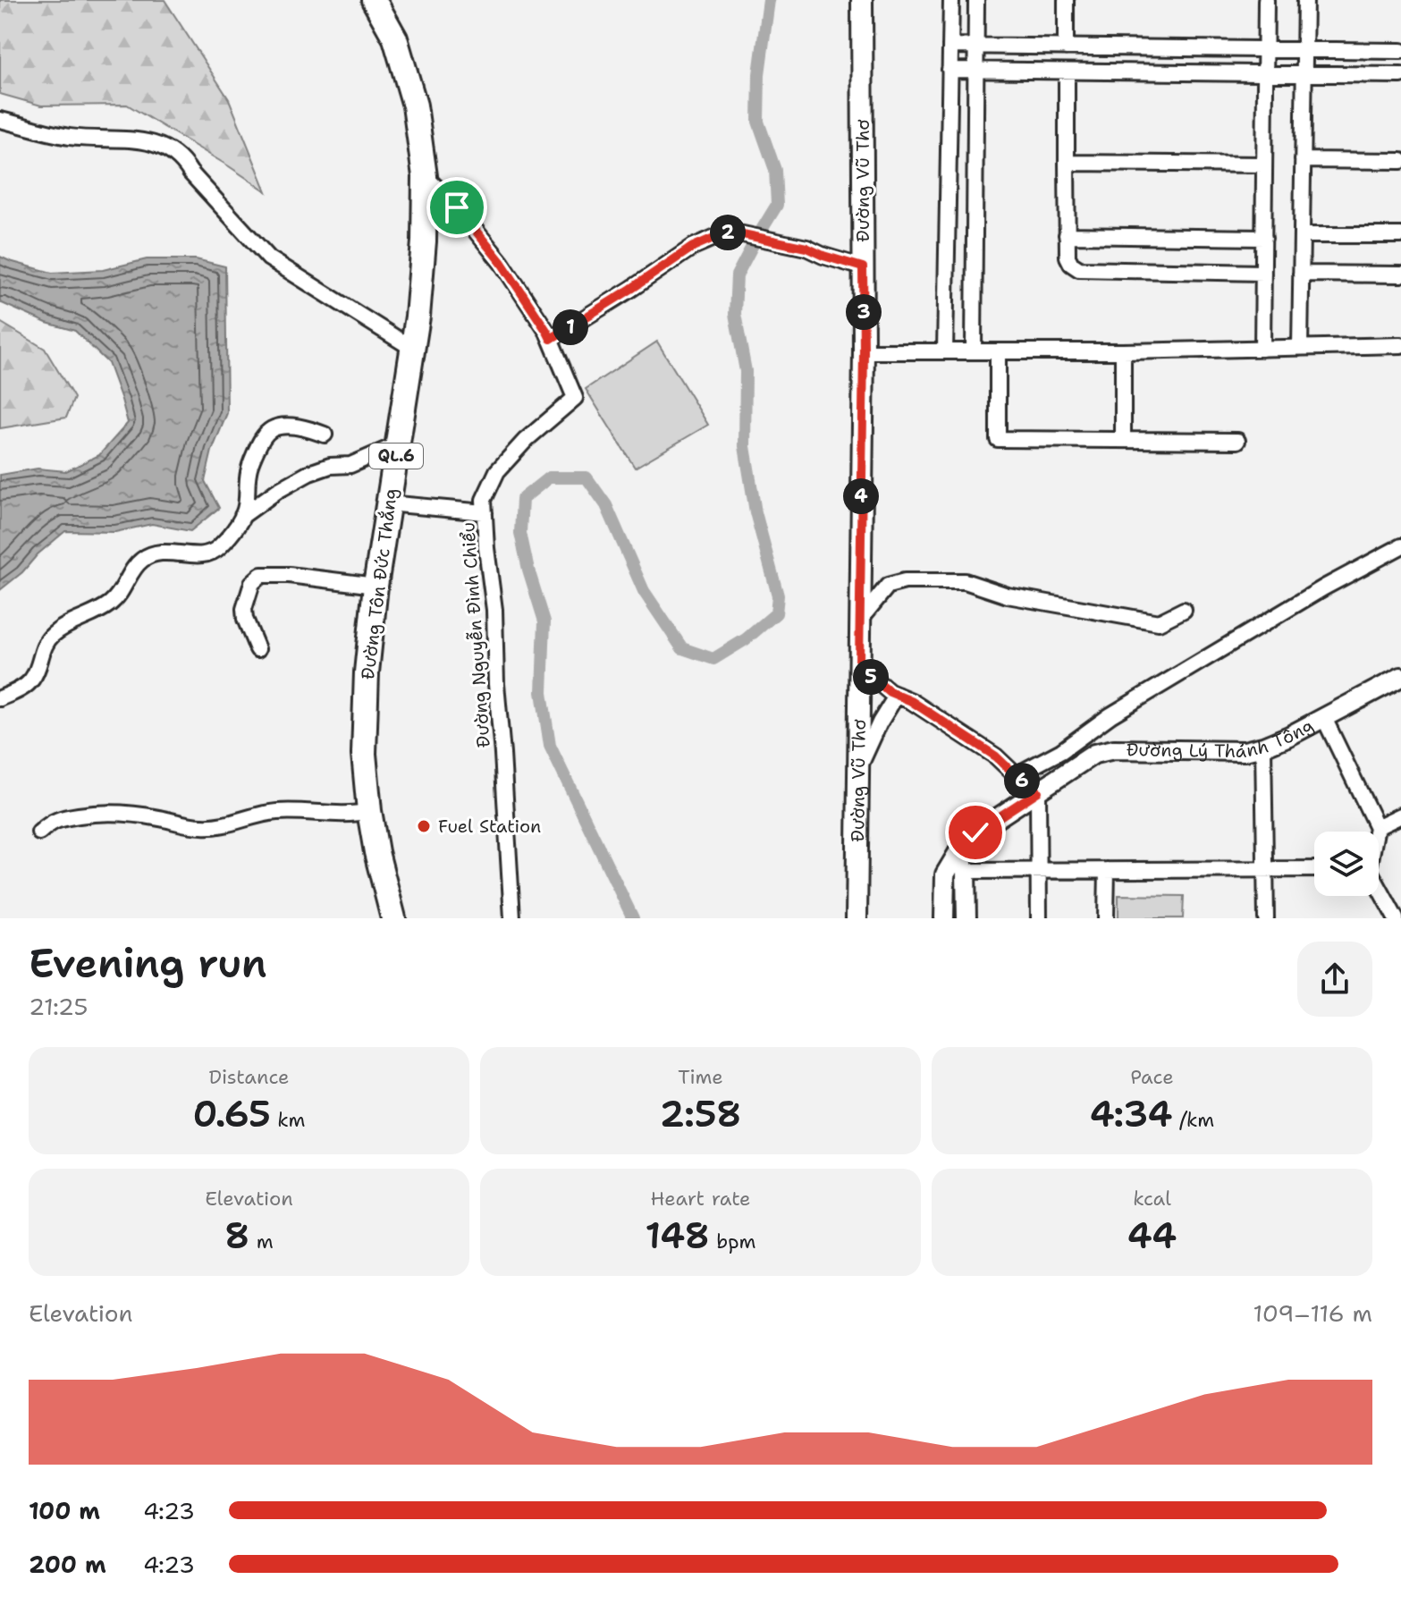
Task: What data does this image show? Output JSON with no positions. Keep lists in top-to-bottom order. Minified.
{"streets":{"highway":["QL.6","Đường Tôn Đức Thắng"],"main road":["Đường Vũ Thơ"],"street":["Đường Nguyễn Đình Chiểu","Đường Lý Thánh Tông"]},"crossings":[["Đường Tôn Đức Thắng","Đường Nguyễn Đình Chiểu"]],"places":["Fuel Station"],"page":{"pins":["2","3","1","4","5","6"],"heading":["Evening run","21:25"],"stats":[["Distance","0.65 km"],["Time","2:58"],["Pace","4:34 /km"],["Elevation","8 m"],["Heart rate","148 bpm"],["kcal","44"]],"chart":["Elevation","109–116 m"],"list":[{"name":"100 m","note":"4:23"},{"name":"200 m","note":"4:23"}]}}
